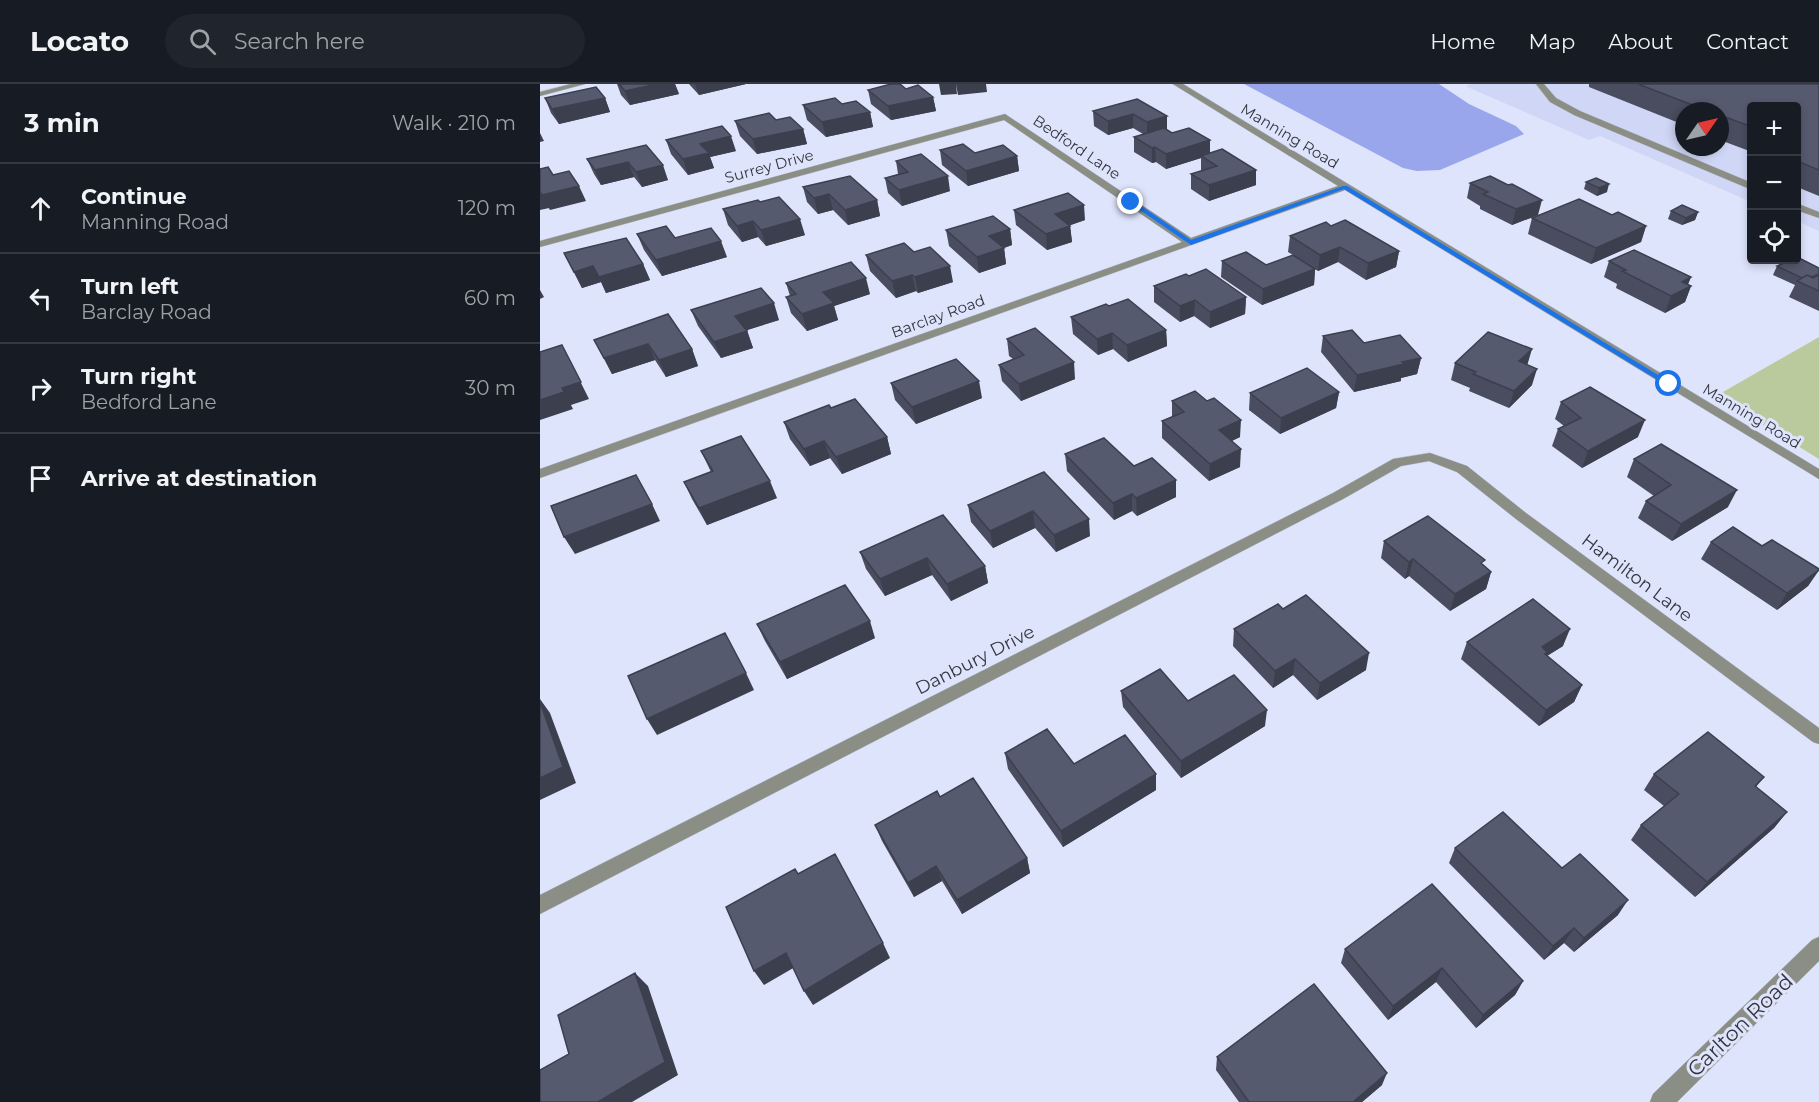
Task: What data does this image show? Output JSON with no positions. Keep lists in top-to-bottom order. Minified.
{"streets":{"street":["Manning Road","Bedford Lane","Surrey Drive","Barclay Road","Hamilton Lane","Danbury Drive","Carlton Road"]},"crossings":[["Manning Road","Barclay Road"],["Bedford Lane","Surrey Drive"],["Bedford Lane","Barclay Road"],["Hamilton Lane","Danbury Drive"]],"north":"top right","page":{"header":"Locato","search":"Search here","nav":["Home","Map","About","Contact"],"heading":["3 min","Walk · 210 m"],"map_buttons":["+","−"],"list":[["Continue","Manning Road","120 m"],["Turn left","Barclay Road","60 m"],["Turn right","Bedford Lane","30 m"],"Arrive at destination"]}}
